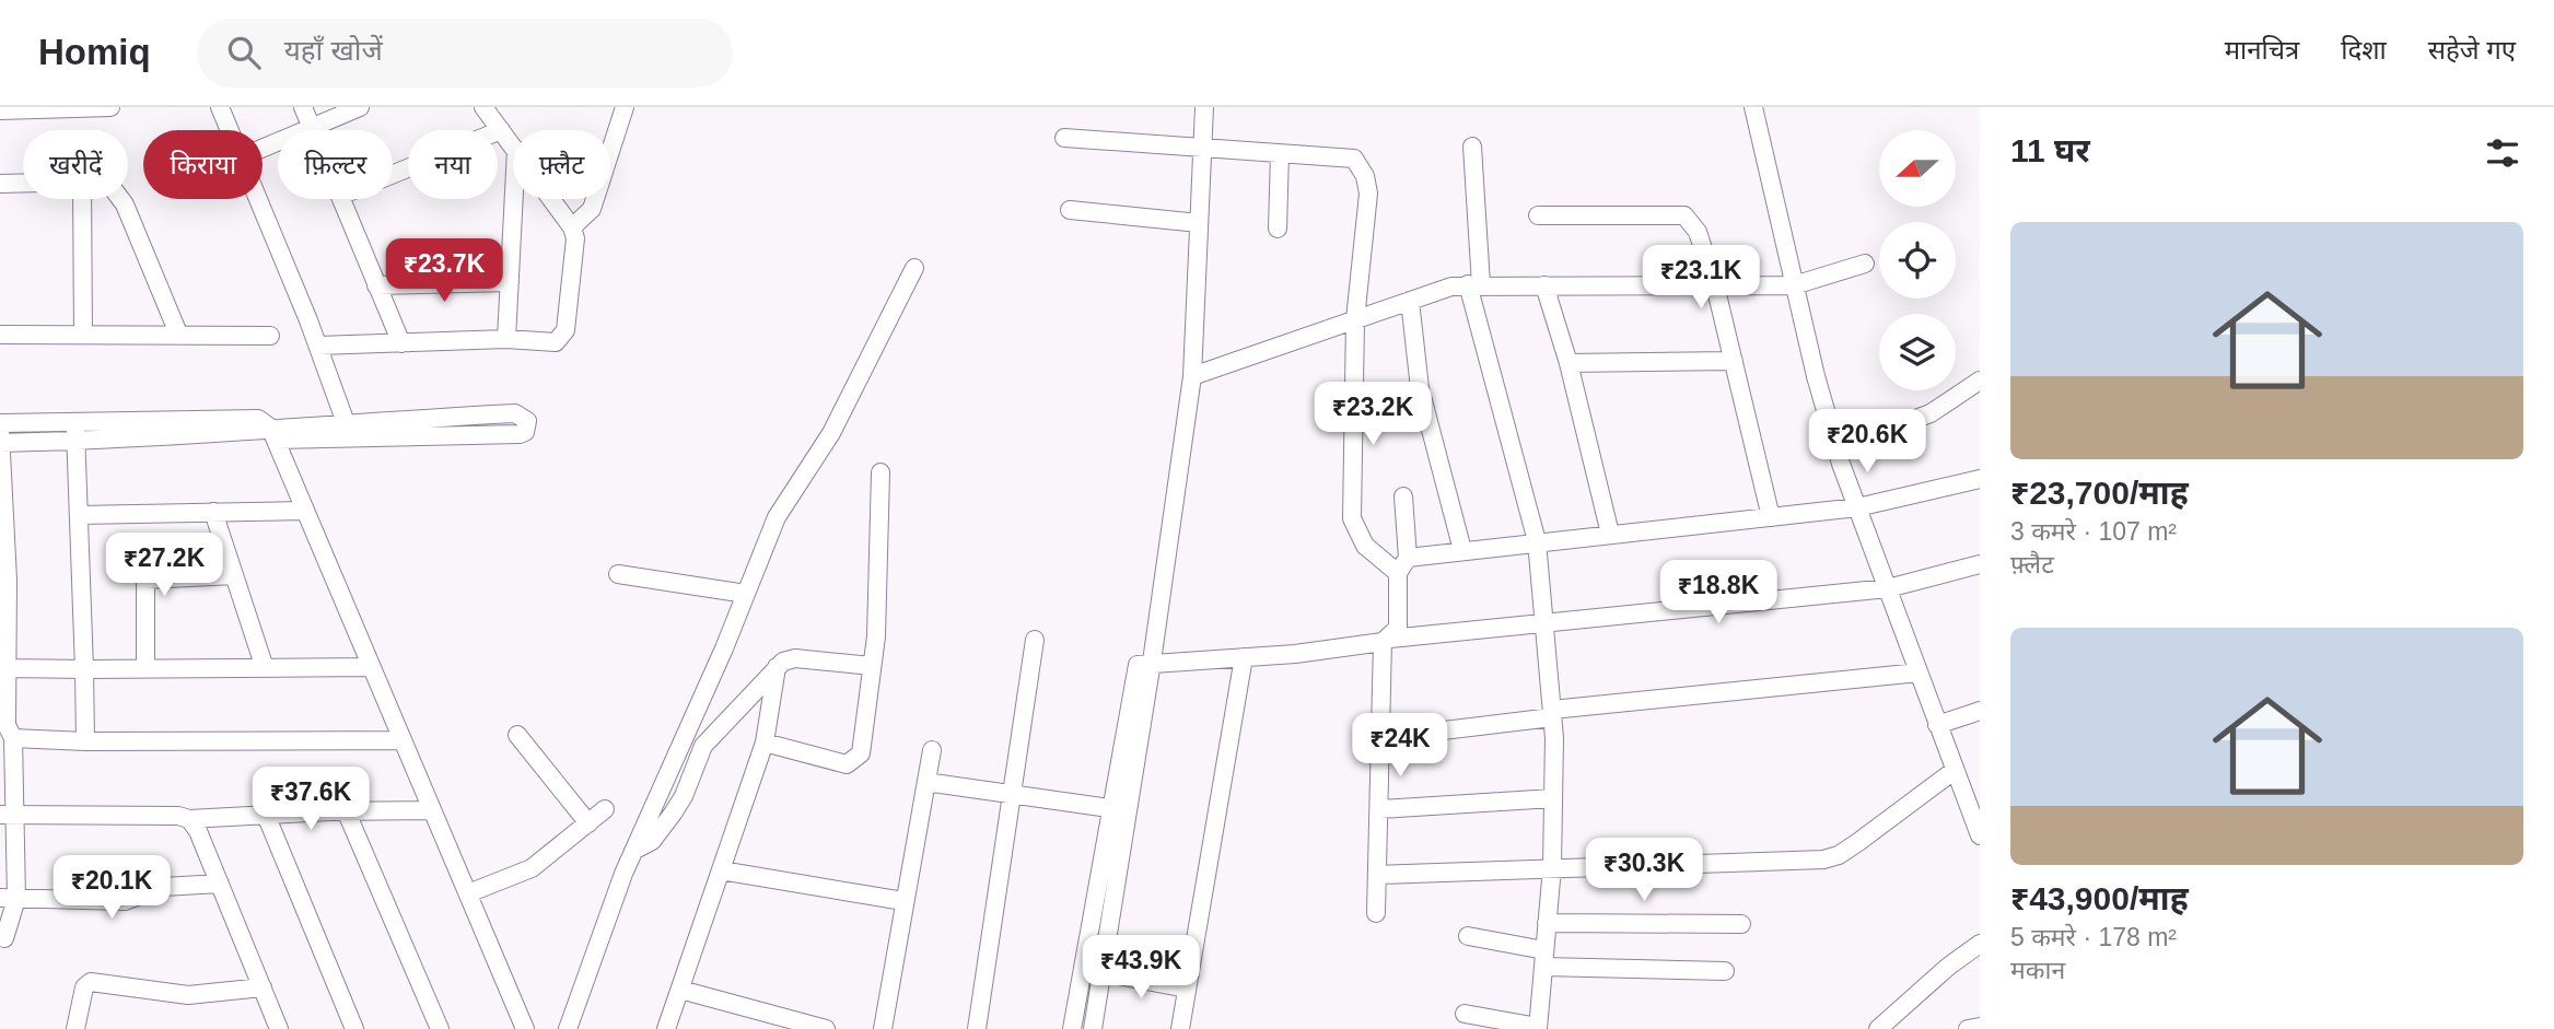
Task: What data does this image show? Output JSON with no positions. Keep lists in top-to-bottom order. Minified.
{"north":"left","page":{"header":"Homiq","search":"यहाँ खोजें","nav":["मानचित्र","दिशा","सहेजे गए"],"heading":"11 घर","chip":["खरीदें","किराया","फ़िल्टर","नया","फ़्लैट"],"list":[{"name":"₹23,700/माह","note":"3 कमरे · 107 m² · फ़्लैट"},{"name":"₹43,900/माह","note":"5 कमरे · 178 m² · मकान"}],"price":["₹23.7K","₹23.1K","₹23.2K","₹20.6K","₹27.2K","₹18.8K","₹24K","₹37.6K","₹30.3K","₹20.1K","₹43.9K"]}}
